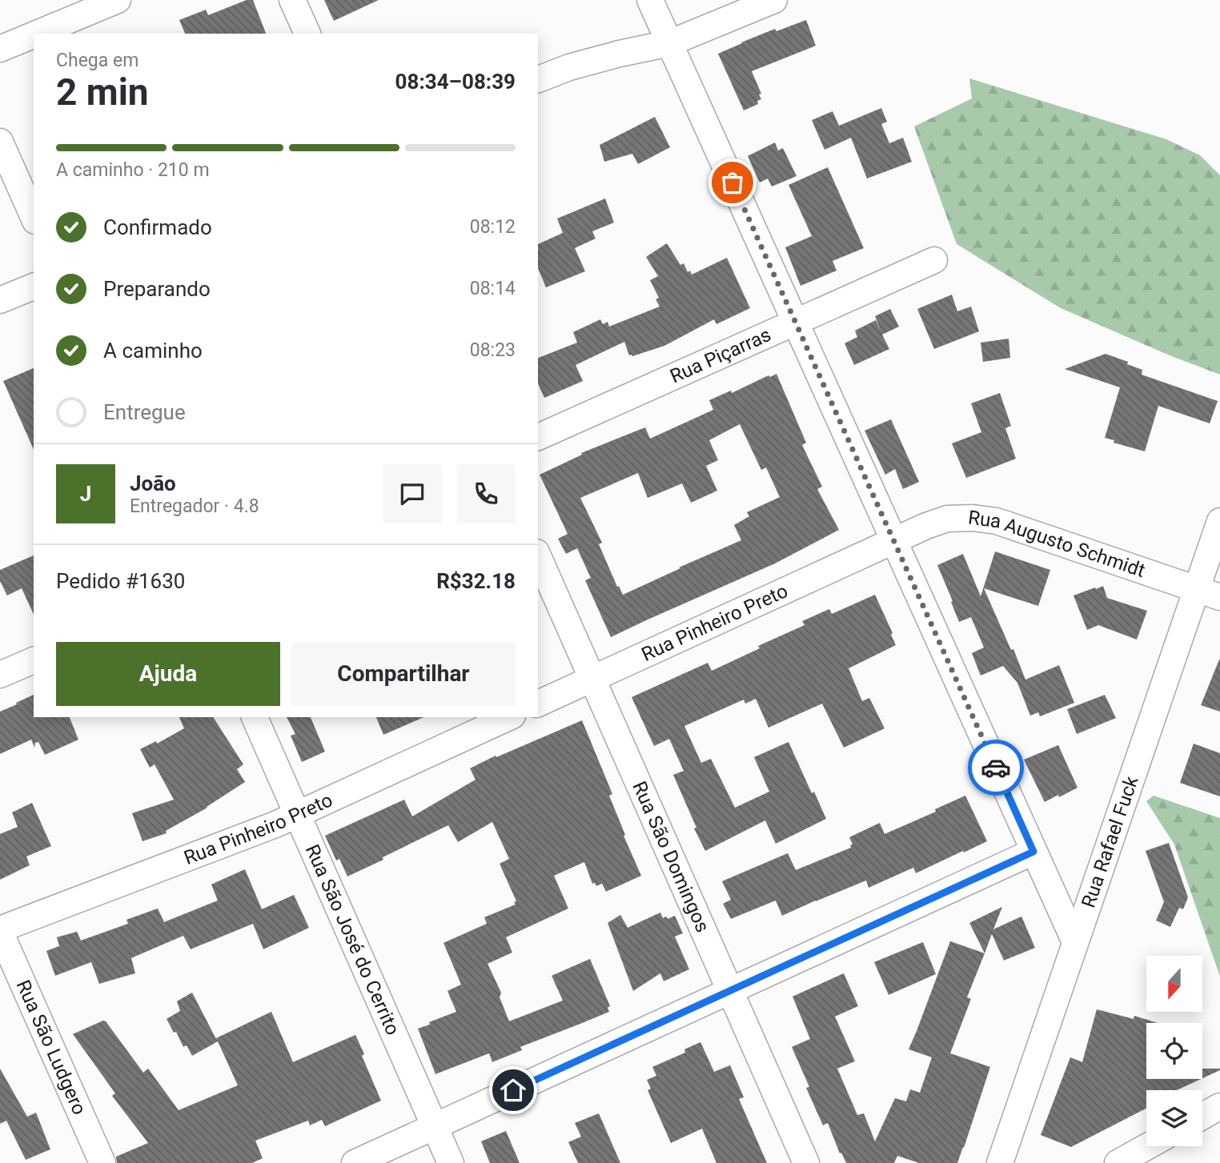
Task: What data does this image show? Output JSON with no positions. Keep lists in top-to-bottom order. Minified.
{"streets":{"street":["Rua Piçarras","Rua Augusto Schmidt","Rua Pinheiro Preto","Rua Rafael Fuck","Rua São Domingos","Rua São José do Cerrito","Rua São Ludgero"]},"crossings":[["Rua Augusto Schmidt","Rua Pinheiro Preto"],["Rua Augusto Schmidt","Rua Rafael Fuck"],["Rua Pinheiro Preto","Rua São Domingos"],["Rua Pinheiro Preto","Rua São José do Cerrito"],["Rua Pinheiro Preto","Rua São Ludgero"]],"north":"bottom","page":{"heading":["2 min","Chega em","08:34–08:39"],"panel":["João","Entregador · 4.8","Pedido #1630","R$32.18"],"bar":"A caminho · 210 m","list":[["Confirmado","08:12"],["Preparando","08:14"],["A caminho","08:23"],"Entregue"],"round":"J","buttons":["Ajuda","Compartilhar"]}}
